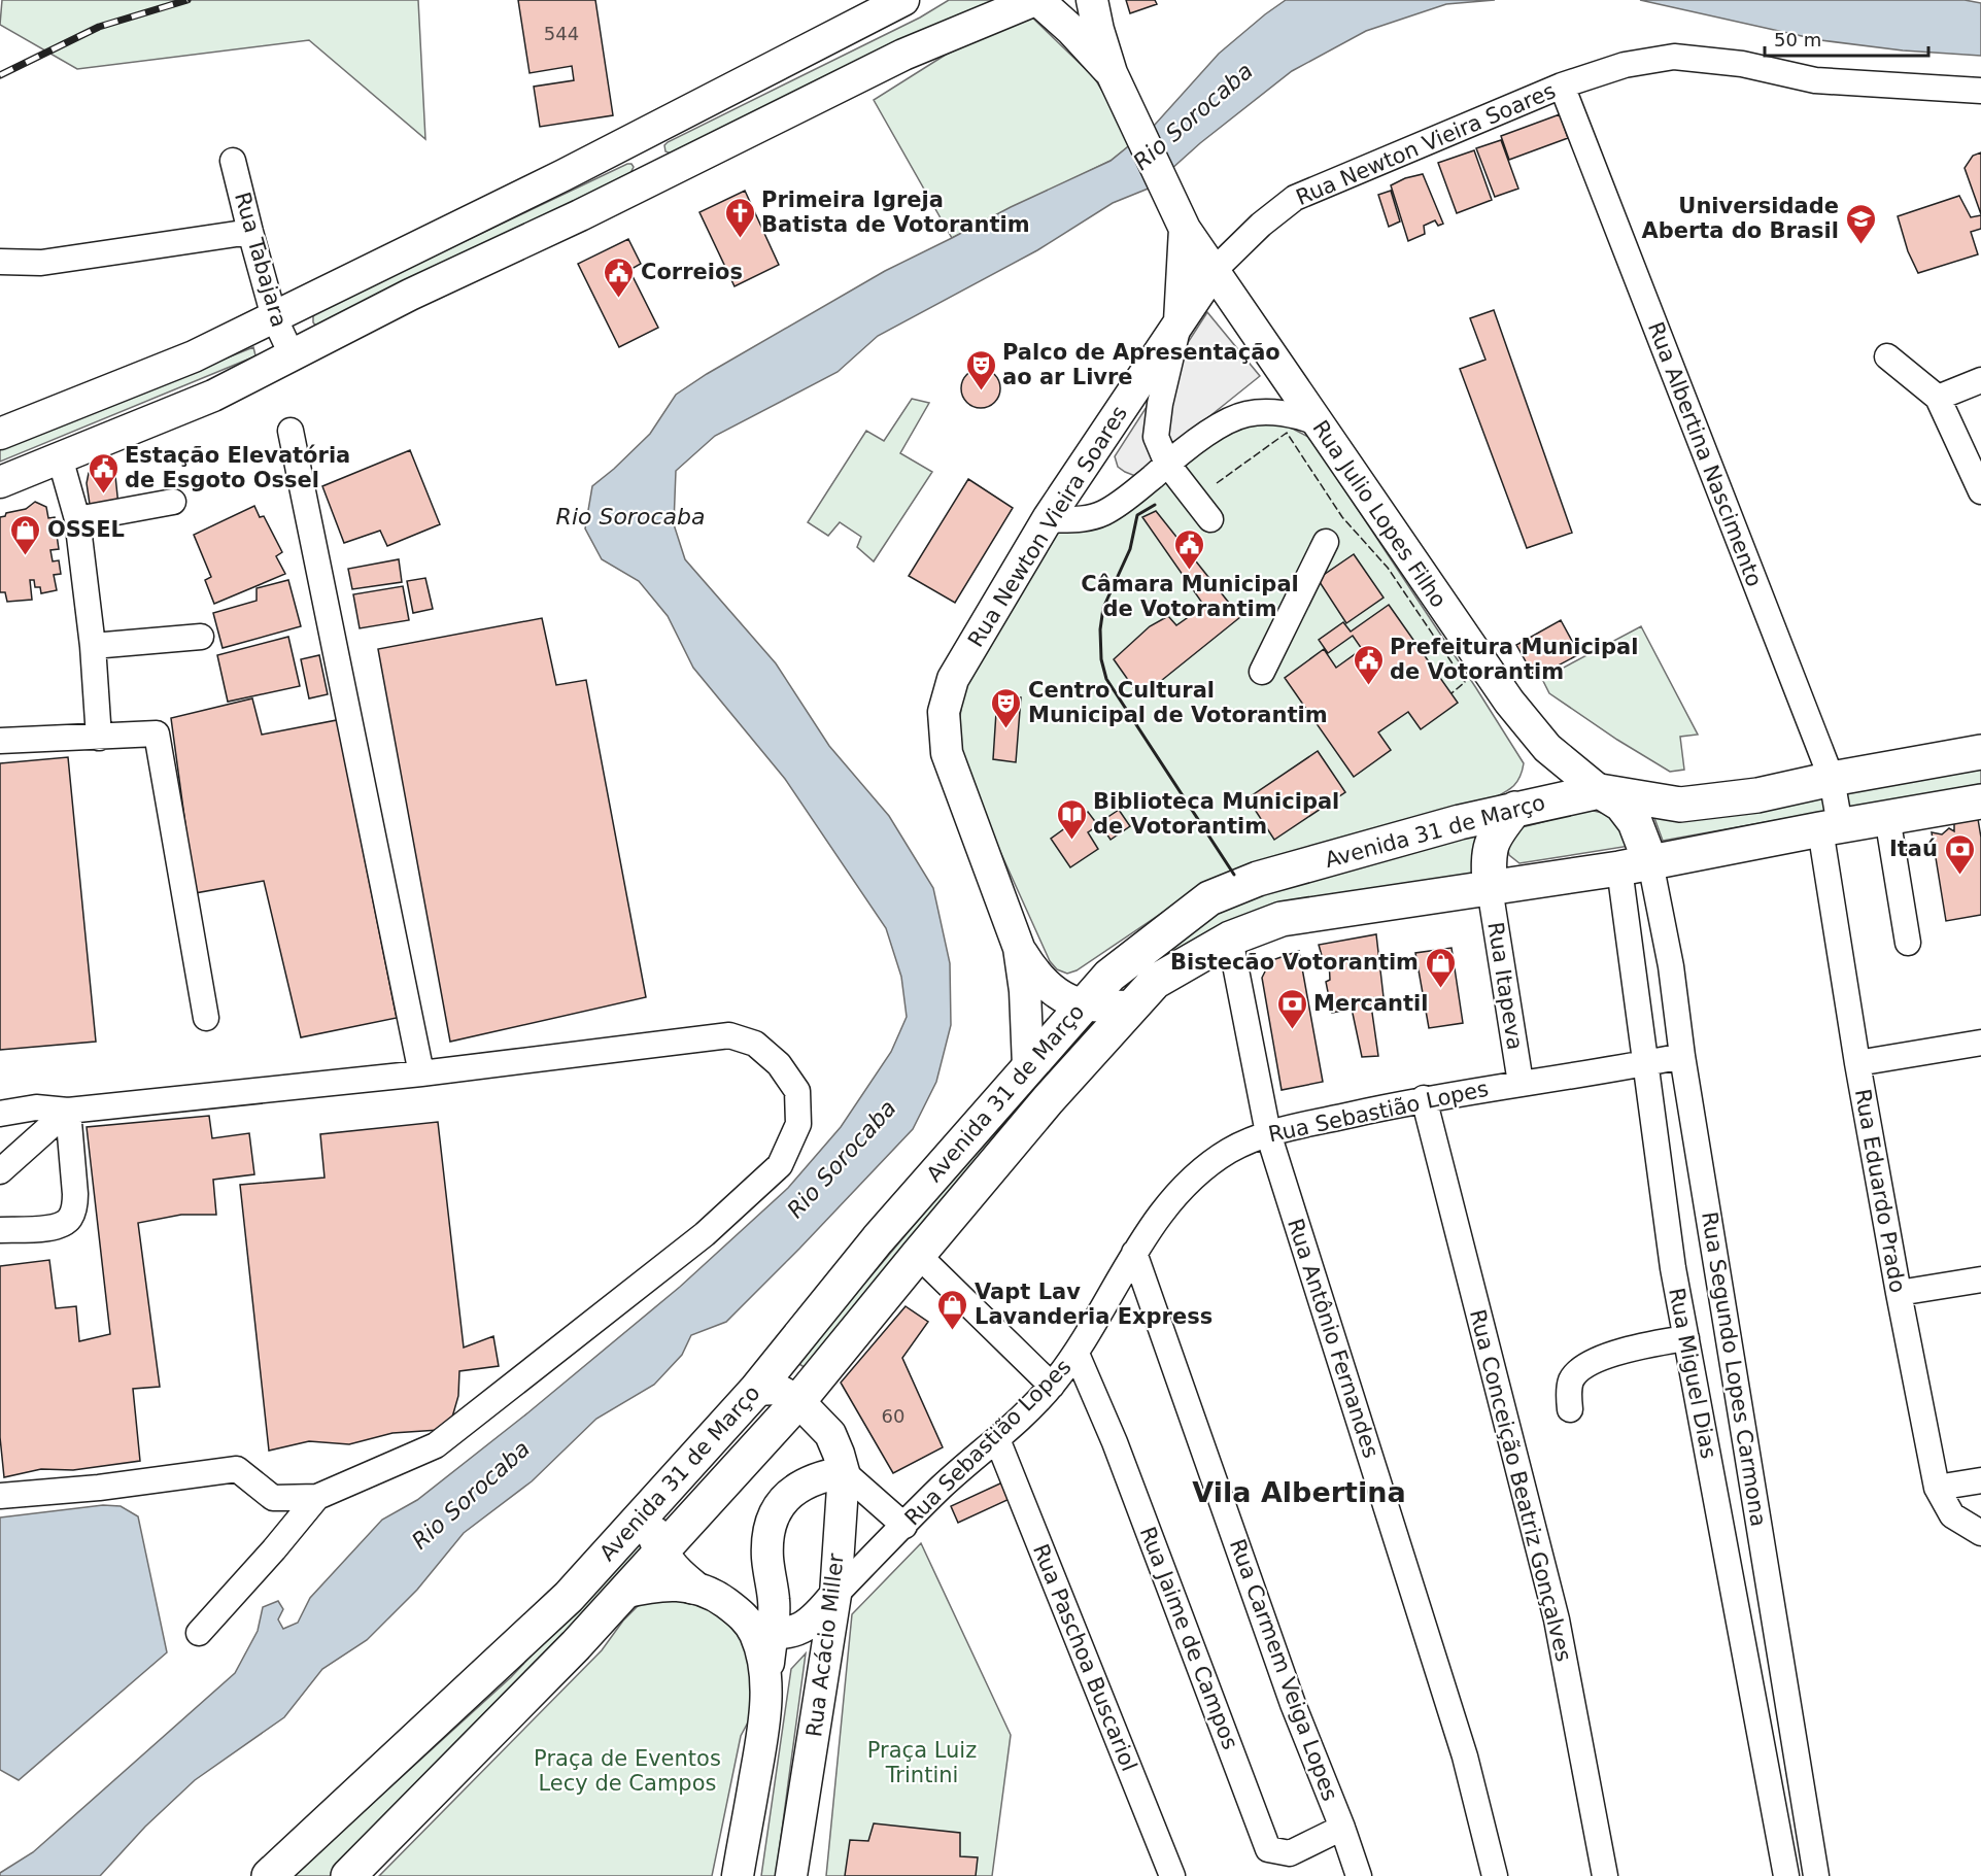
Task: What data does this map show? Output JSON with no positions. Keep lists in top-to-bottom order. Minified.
{"streets":{"highway":["Avenida 31 de Março"],"main road":["Rua Newton Vieira Soares","Rua Julio Lopes Filho","Rua Acácio Miller"],"street":["Rua Tabajara","Rua Albertina Nascimento","Rua Itapeva","Rua Sebastião Lopes","Rua Eduardo Prado","Rua Antônio Fernandes","Rua Segundo Lopes Carmona","Rua Miguel Dias","Rua Conceição Beatriz Gonçalves","Rua Jaime de Campos","Rua Paschoa Buscariol","Rua Carmem Veiga Lopes"]},"crossings":[["Rua Newton Vieira Soares","Rua Albertina Nascimento"],["Rua Newton Vieira Soares","Rua Julio Lopes Filho"],["Rua Albertina Nascimento","Avenida 31 de Março"],["Rua Albertina Nascimento","Rua Eduardo Prado"],["Rua Julio Lopes Filho","Avenida 31 de Março"],["Avenida 31 de Março","Rua Itapeva"],["Avenida 31 de Março","Rua Eduardo Prado"],["Avenida 31 de Março","Rua Antônio Fernandes"],["Avenida 31 de Março","Rua Segundo Lopes Carmona"],["Avenida 31 de Março","Rua Miguel Dias"],["Avenida 31 de Março","Rua Acácio Miller"],["Rua Itapeva","Rua Sebastião Lopes"],["Rua Sebastião Lopes","Rua Antônio Fernandes"],["Rua Sebastião Lopes","Rua Segundo Lopes Carmona"],["Rua Sebastião Lopes","Rua Miguel Dias"],["Rua Sebastião Lopes","Rua Conceição Beatriz Gonçalves"],["Rua Sebastião Lopes","Rua Jaime de Campos"],["Rua Sebastião Lopes","Rua Acácio Miller"],["Rua Sebastião Lopes","Rua Paschoa Buscariol"],["Rua Sebastião Lopes","Rua Carmem Veiga Lopes"],["Rua Segundo Lopes Carmona","Rua Miguel Dias"],["Rua Jaime de Campos","Rua Carmem Veiga Lopes"]],"districts":["Vila Albertina"],"water":["Rio Sorocaba"],"parks":["Praça Luiz Trintini","Praça de Eventos Lecy de Campos"],"places":{"church":["Primeira Igreja Batista de Votorantim"],"school or university":["Universidade Aberta do Brasil"],"public building":["Correios","Estação Elevatória de Esgoto Ossel","Câmara Municipal de Votorantim","Prefeitura Municipal de Votorantim"],"theatre":["Palco de Apresentação ao ar Livre","Centro Cultural Municipal de Votorantim"],"shop":["OSSEL","Bistecão Votorantim","Vapt Lav Lavanderia Express"],"library":["Biblioteca Municipal de Votorantim"],"bank":["Itaú","Mercantil"]},"house_numbers":["544","60"],"scale_bar":"50 m"}
